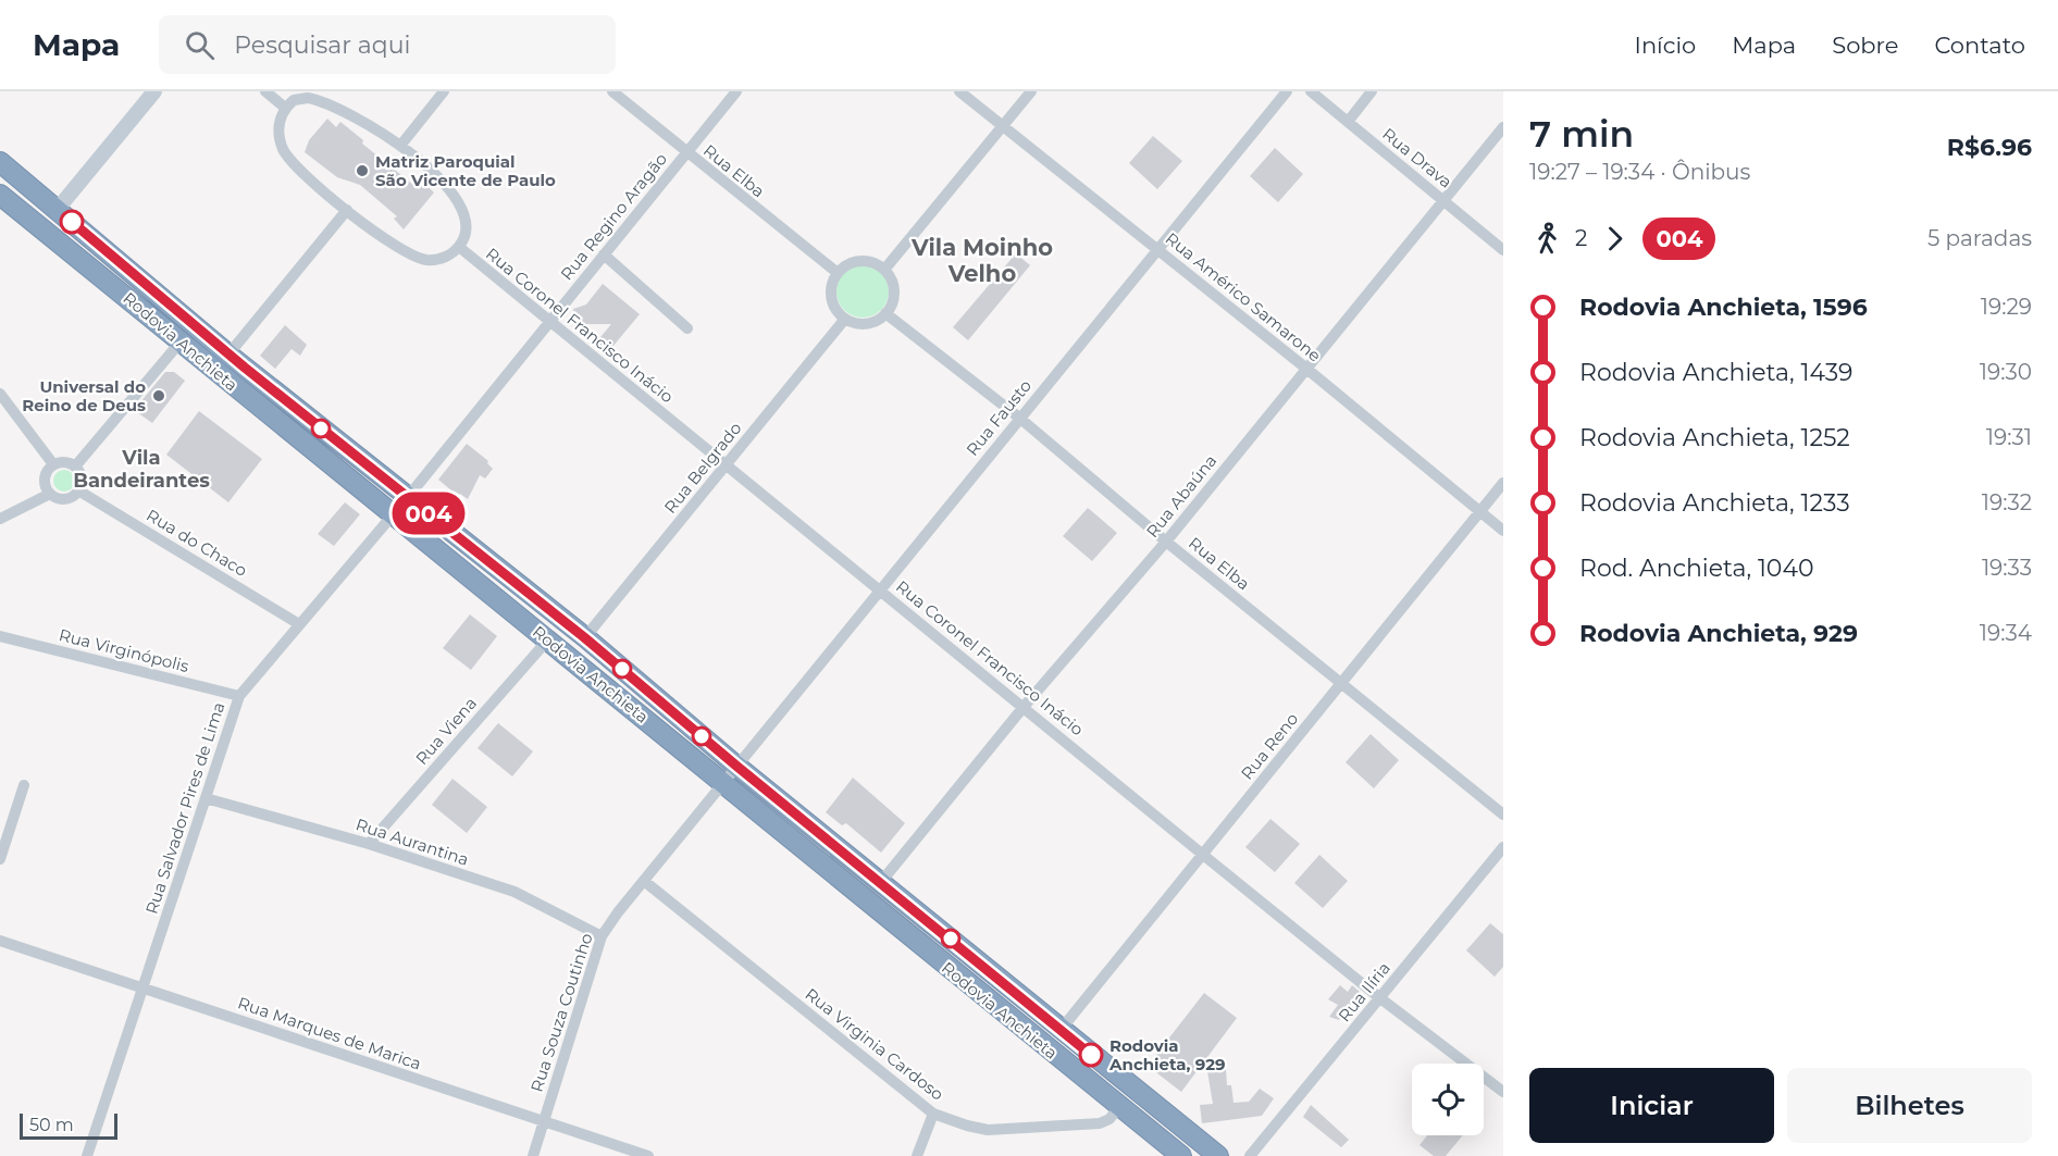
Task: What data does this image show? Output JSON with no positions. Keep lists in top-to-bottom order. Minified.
{"streets":{"highway":["Rodovia Anchieta"],"street":["Rua Drava","Rua Elba","Rua Regino Aragão","Rua Américo Samarone","Rua Coronel Francisco Inácio","Rua Fausto","Rua Belgrado","Rua Abaúna","Rua do Chaco","Rua Virginópolis","Rua Viena","Rua Reno","Rua Salvador Pires de Lima","Rua Aurantina","Rua Ilíria","Rua Souza Coutinho","Rua Marques de Marica","Rua Virginia Cardoso"]},"crossings":[["Rua Drava","Rua Abaúna"],["Rua Elba","Rua Regino Aragão"],["Rua Elba","Rua Fausto"],["Rua Elba","Rua Belgrado"],["Rua Elba","Rua Abaúna"],["Rua Elba","Rua Reno"],["Rua Regino Aragão","Rua Coronel Francisco Inácio"],["Rua Regino Aragão","Rodovia Anchieta"],["Rua Regino Aragão","Rua Salvador Pires de Lima"],["Rua Américo Samarone","Rua Fausto"],["Rua Américo Samarone","Rua Abaúna"],["Rua Américo Samarone","Rua Reno"],["Rua Coronel Francisco Inácio","Rua Fausto"],["Rua Coronel Francisco Inácio","Rua Belgrado"],["Rua Coronel Francisco Inácio","Rua Abaúna"],["Rua Coronel Francisco Inácio","Rua Reno"],["Rua Coronel Francisco Inácio","Rua Ilíria"],["Rodovia Anchieta","Rua Fausto"],["Rodovia Anchieta","Rua Belgrado"],["Rodovia Anchieta","Rua Abaúna"],["Rodovia Anchieta","Rua Viena"],["Rodovia Anchieta","Rua Reno"],["Rodovia Anchieta","Rua Salvador Pires de Lima"],["Rodovia Anchieta","Rua Souza Coutinho"],["Rodovia Anchieta","Rua Virginia Cardoso"],["Rua Fausto","Rua Souza Coutinho"],["Rua do Chaco","Rua Salvador Pires de Lima"],["Rua Virginópolis","Rua Salvador Pires de Lima"],["Rua Viena","Rua Aurantina"],["Rua Salvador Pires de Lima","Rua Aurantina"],["Rua Salvador Pires de Lima","Rua Marques de Marica"],["Rua Aurantina","Rua Souza Coutinho"],["Rua Souza Coutinho","Rua Marques de Marica"],["Rua Souza Coutinho","Rua Virginia Cardoso"]],"districts":["Vila Moinho Velho","Vila Bandeirantes"],"places":["Matriz Paroquial São Vicente de Paulo","Universal do Reino de Deus","Rodovia Anchieta, 929"],"lines":["bus line 004"],"scale_bar":"50 m","page":{"header":"Mapa","search":"Pesquisar aqui","nav":["Início","Mapa","Sobre","Contato"],"on_map":"004","heading":["7 min","19:27 – 19:34 · Ônibus","R$6.96"],"legs":["2","004","5 paradas"],"list":[{"name":"Rodovia Anchieta, 1596","value":"19:29"},{"name":"Rodovia Anchieta, 1439","value":"19:30"},{"name":"Rodovia Anchieta, 1252","value":"19:31"},{"name":"Rodovia Anchieta, 1233","value":"19:32"},{"name":"Rod. Anchieta, 1040","value":"19:33"},{"name":"Rodovia Anchieta, 929","value":"19:34"}],"buttons":["Iniciar","Bilhetes"],"scale":"50 m"}}
